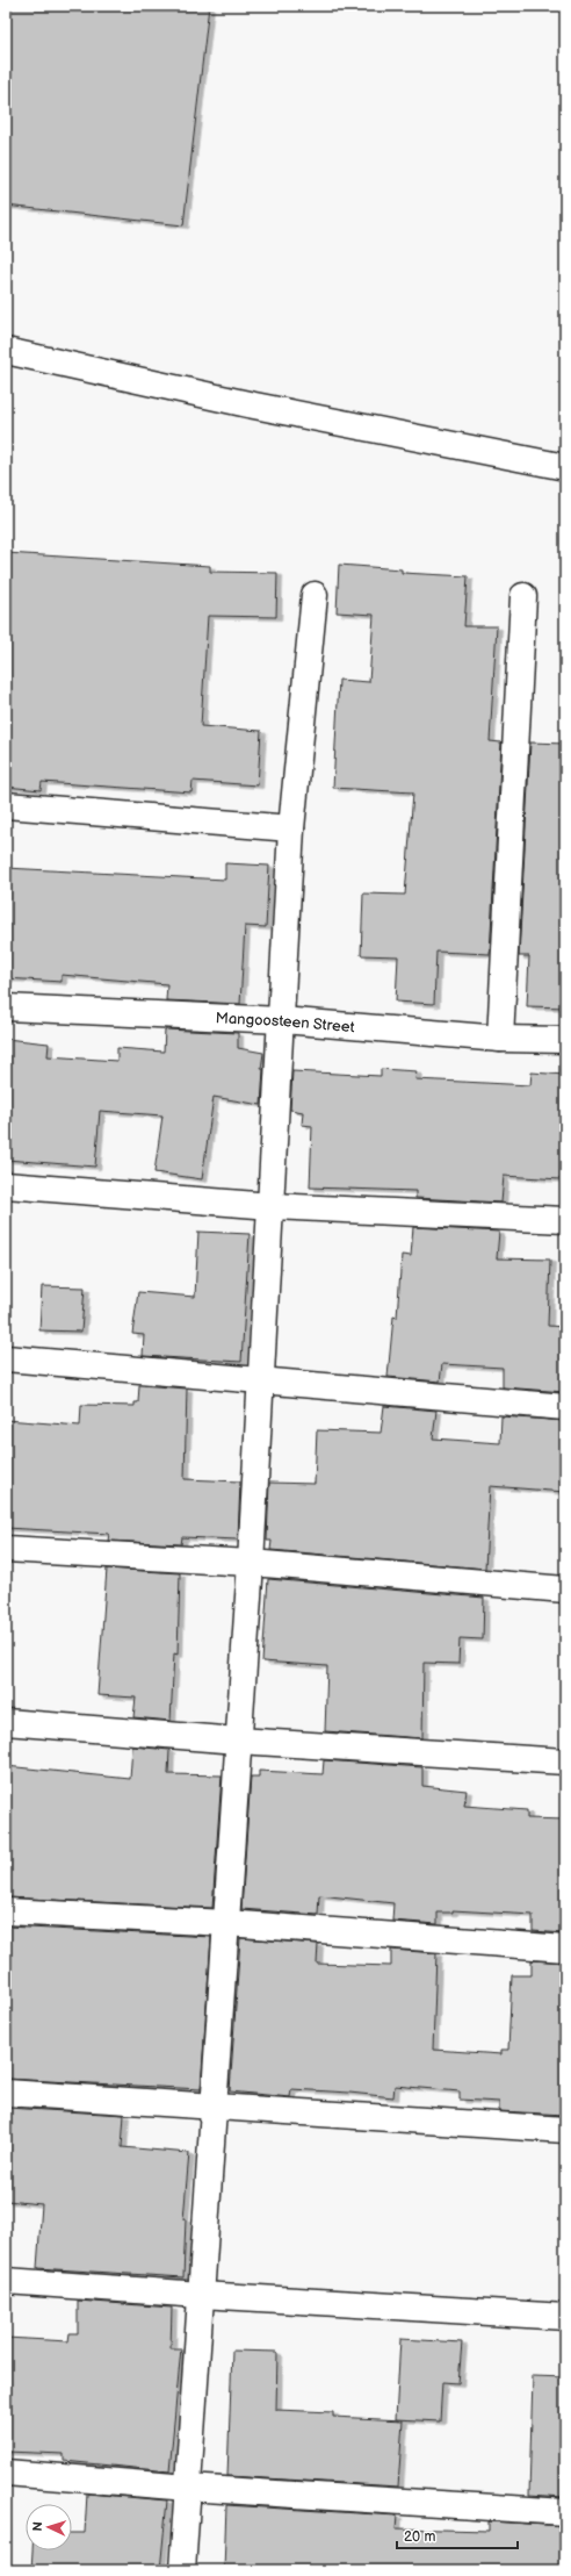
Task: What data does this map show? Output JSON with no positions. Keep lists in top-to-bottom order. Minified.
{"streets":{"street":["Mangoosteen Street"]},"scale_bar":"20 m","north":"left"}
